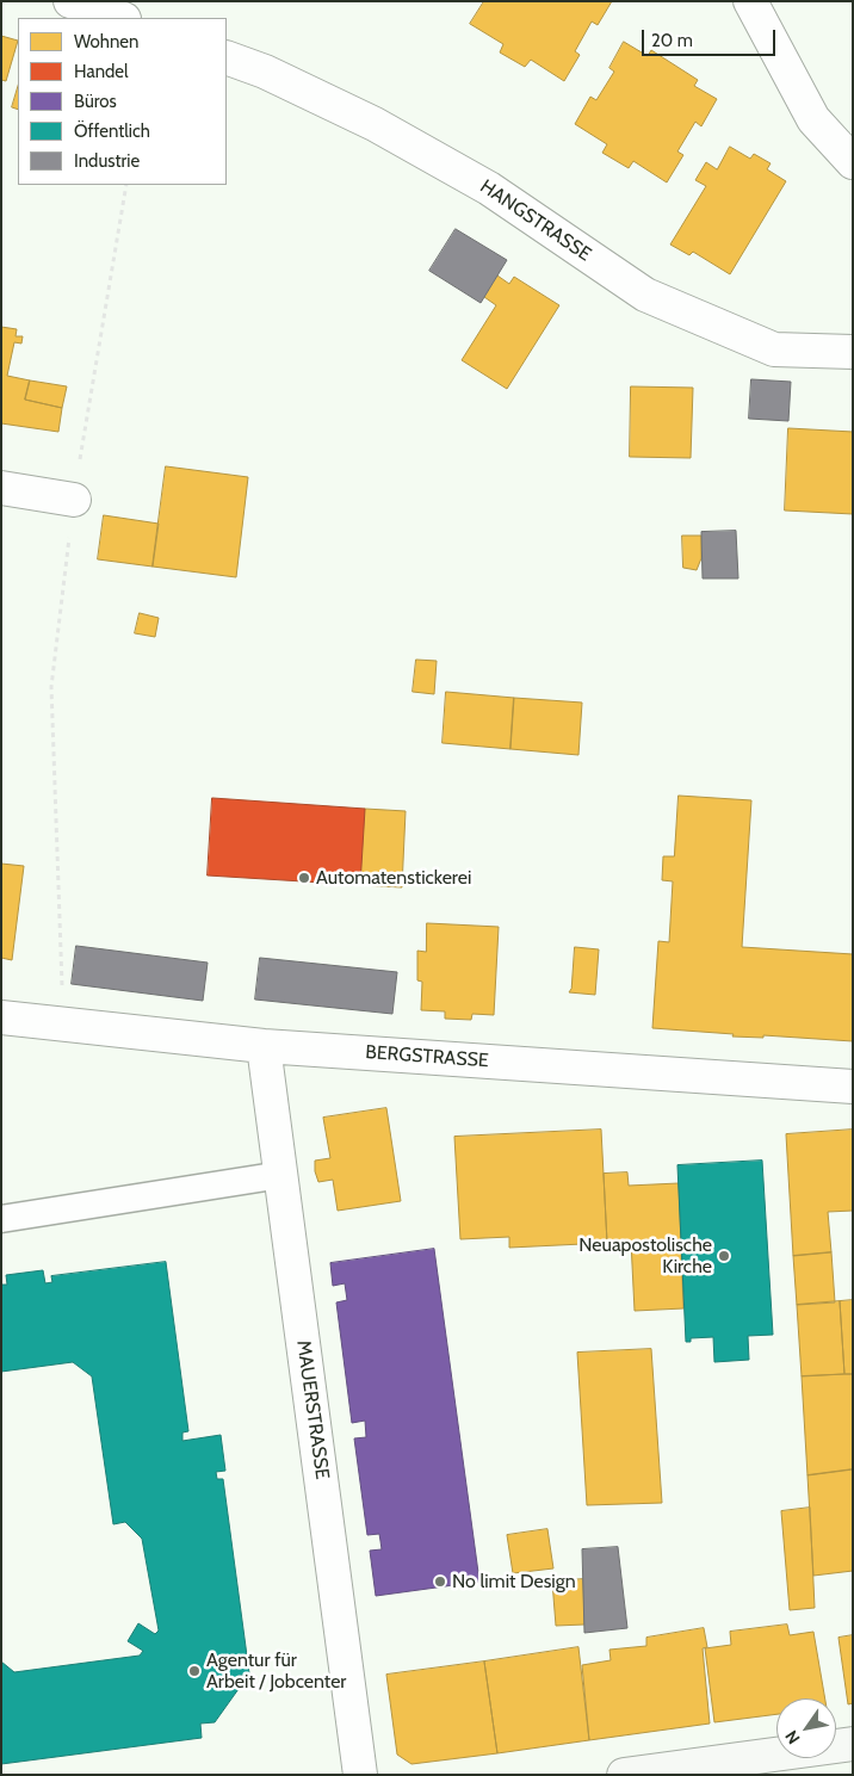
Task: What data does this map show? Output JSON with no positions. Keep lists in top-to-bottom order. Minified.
{"streets":{"street":["HANGSTRASSE","BERGSTRASSE","MAUERSTRASSE"]},"crossings":[["BERGSTRASSE","MAUERSTRASSE"]],"places":["Automatenstickerei","Neuapostolische Kirche","No limit Design","Agentur für Arbeit / Jobcenter"],"legend":["Wohnen","Handel","Büros","Öffentlich","Industrie"],"scale_bar":"20 m","north":"bottom left"}
